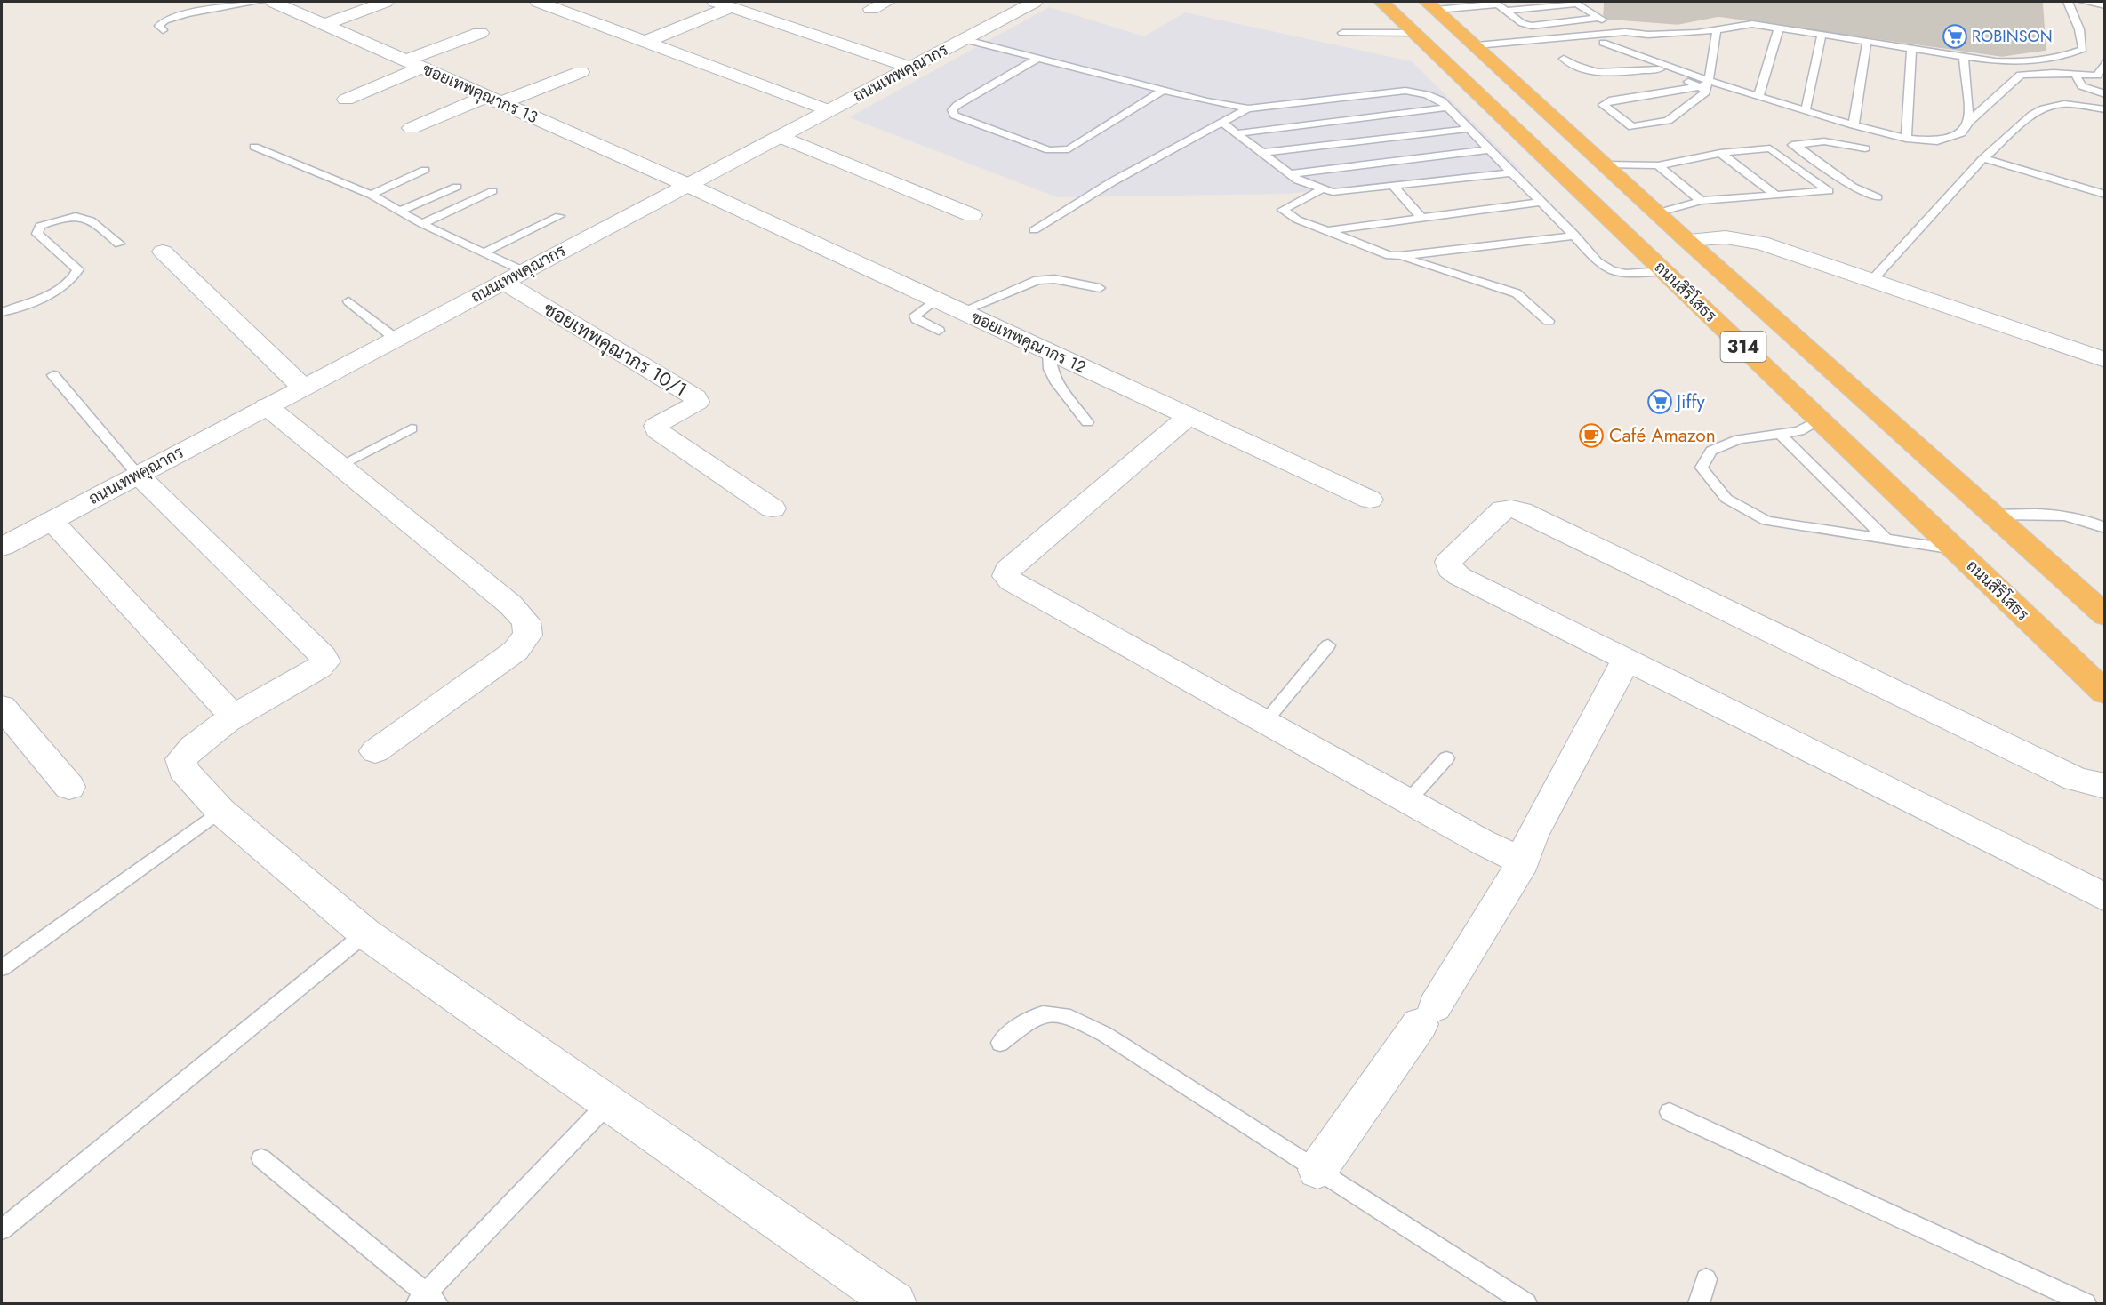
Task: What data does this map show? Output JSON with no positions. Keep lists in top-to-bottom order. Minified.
{"streets":{"highway":["ถนนสิริโสธร","314"],"street":["ถนนเทพคุณากร","ซอยเทพคุณากร 13","ซอยเทพคุณากร 12","ซอยเทพคุณากร 10/1"]},"crossings":[["ถนนเทพคุณากร","ซอยเทพคุณากร 13"],["ถนนเทพคุณากร","ซอยเทพคุณากร 12"],["ถนนเทพคุณากร","ซอยเทพคุณากร 10/1"],["ซอยเทพคุณากร 13","ซอยเทพคุณากร 12"]],"places":{"supermarket":["ROBINSON","Jiffy"],"cafe":["Café Amazon"]}}
